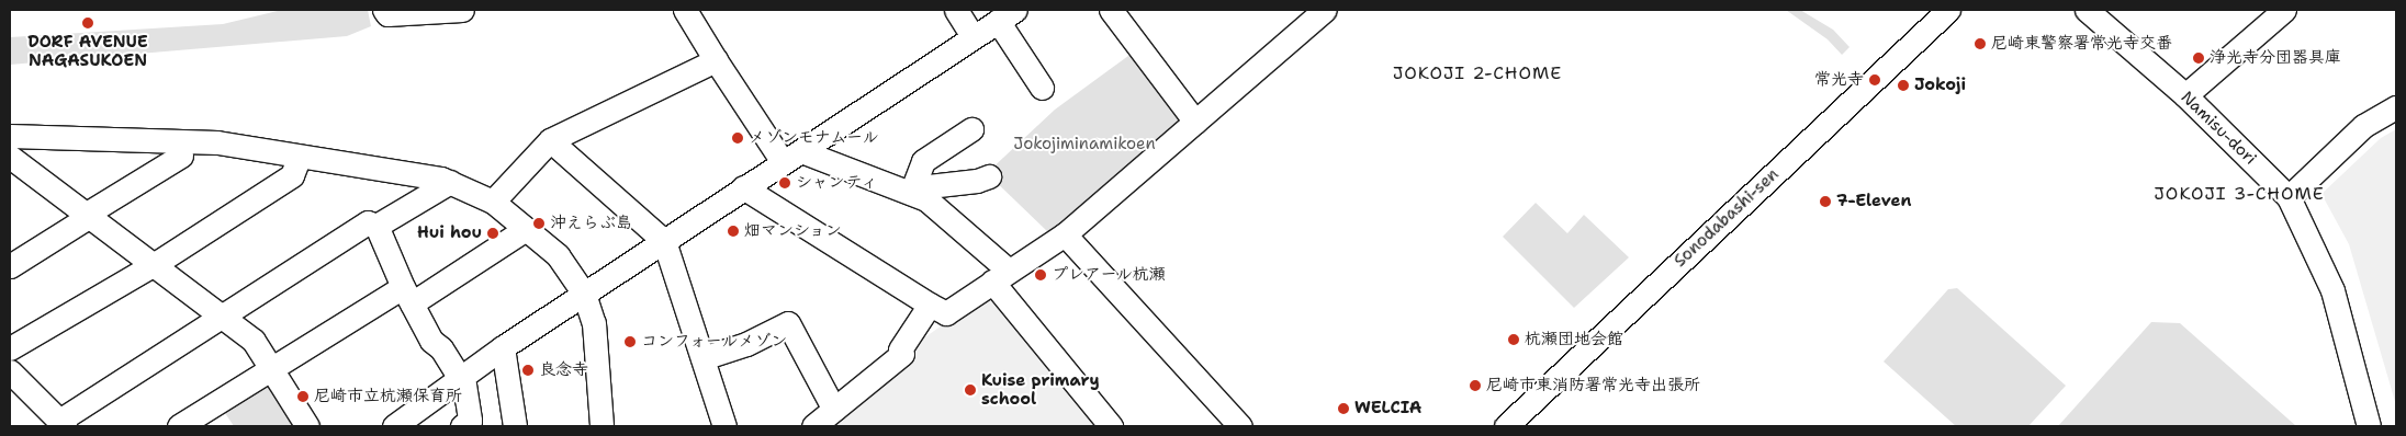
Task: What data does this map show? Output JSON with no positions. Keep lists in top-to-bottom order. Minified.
{"streets":{"street":["Namisu-dori","Sonodabashi-sen"]},"districts":["JOKOJI 2-CHOME","JOKOJI 3-CHOME"],"parks":["Jokojiminamikoen"],"places":["DORF AVENUE NAGASUKOEN","尼崎東警察署常光寺交番","浄光寺分団器具庫","常光寺","Jokoji","メゾンモナムール","シャンティ","7-Eleven","沖えらぶ島","畑マンション","Hui hou","プレアール杭瀬","杭瀬団地会館","コンフォールメゾン","良念寺","尼崎市東消防署常光寺出張所","Kuise primary school","尼崎市立杭瀬保育所","WELCIA"]}
